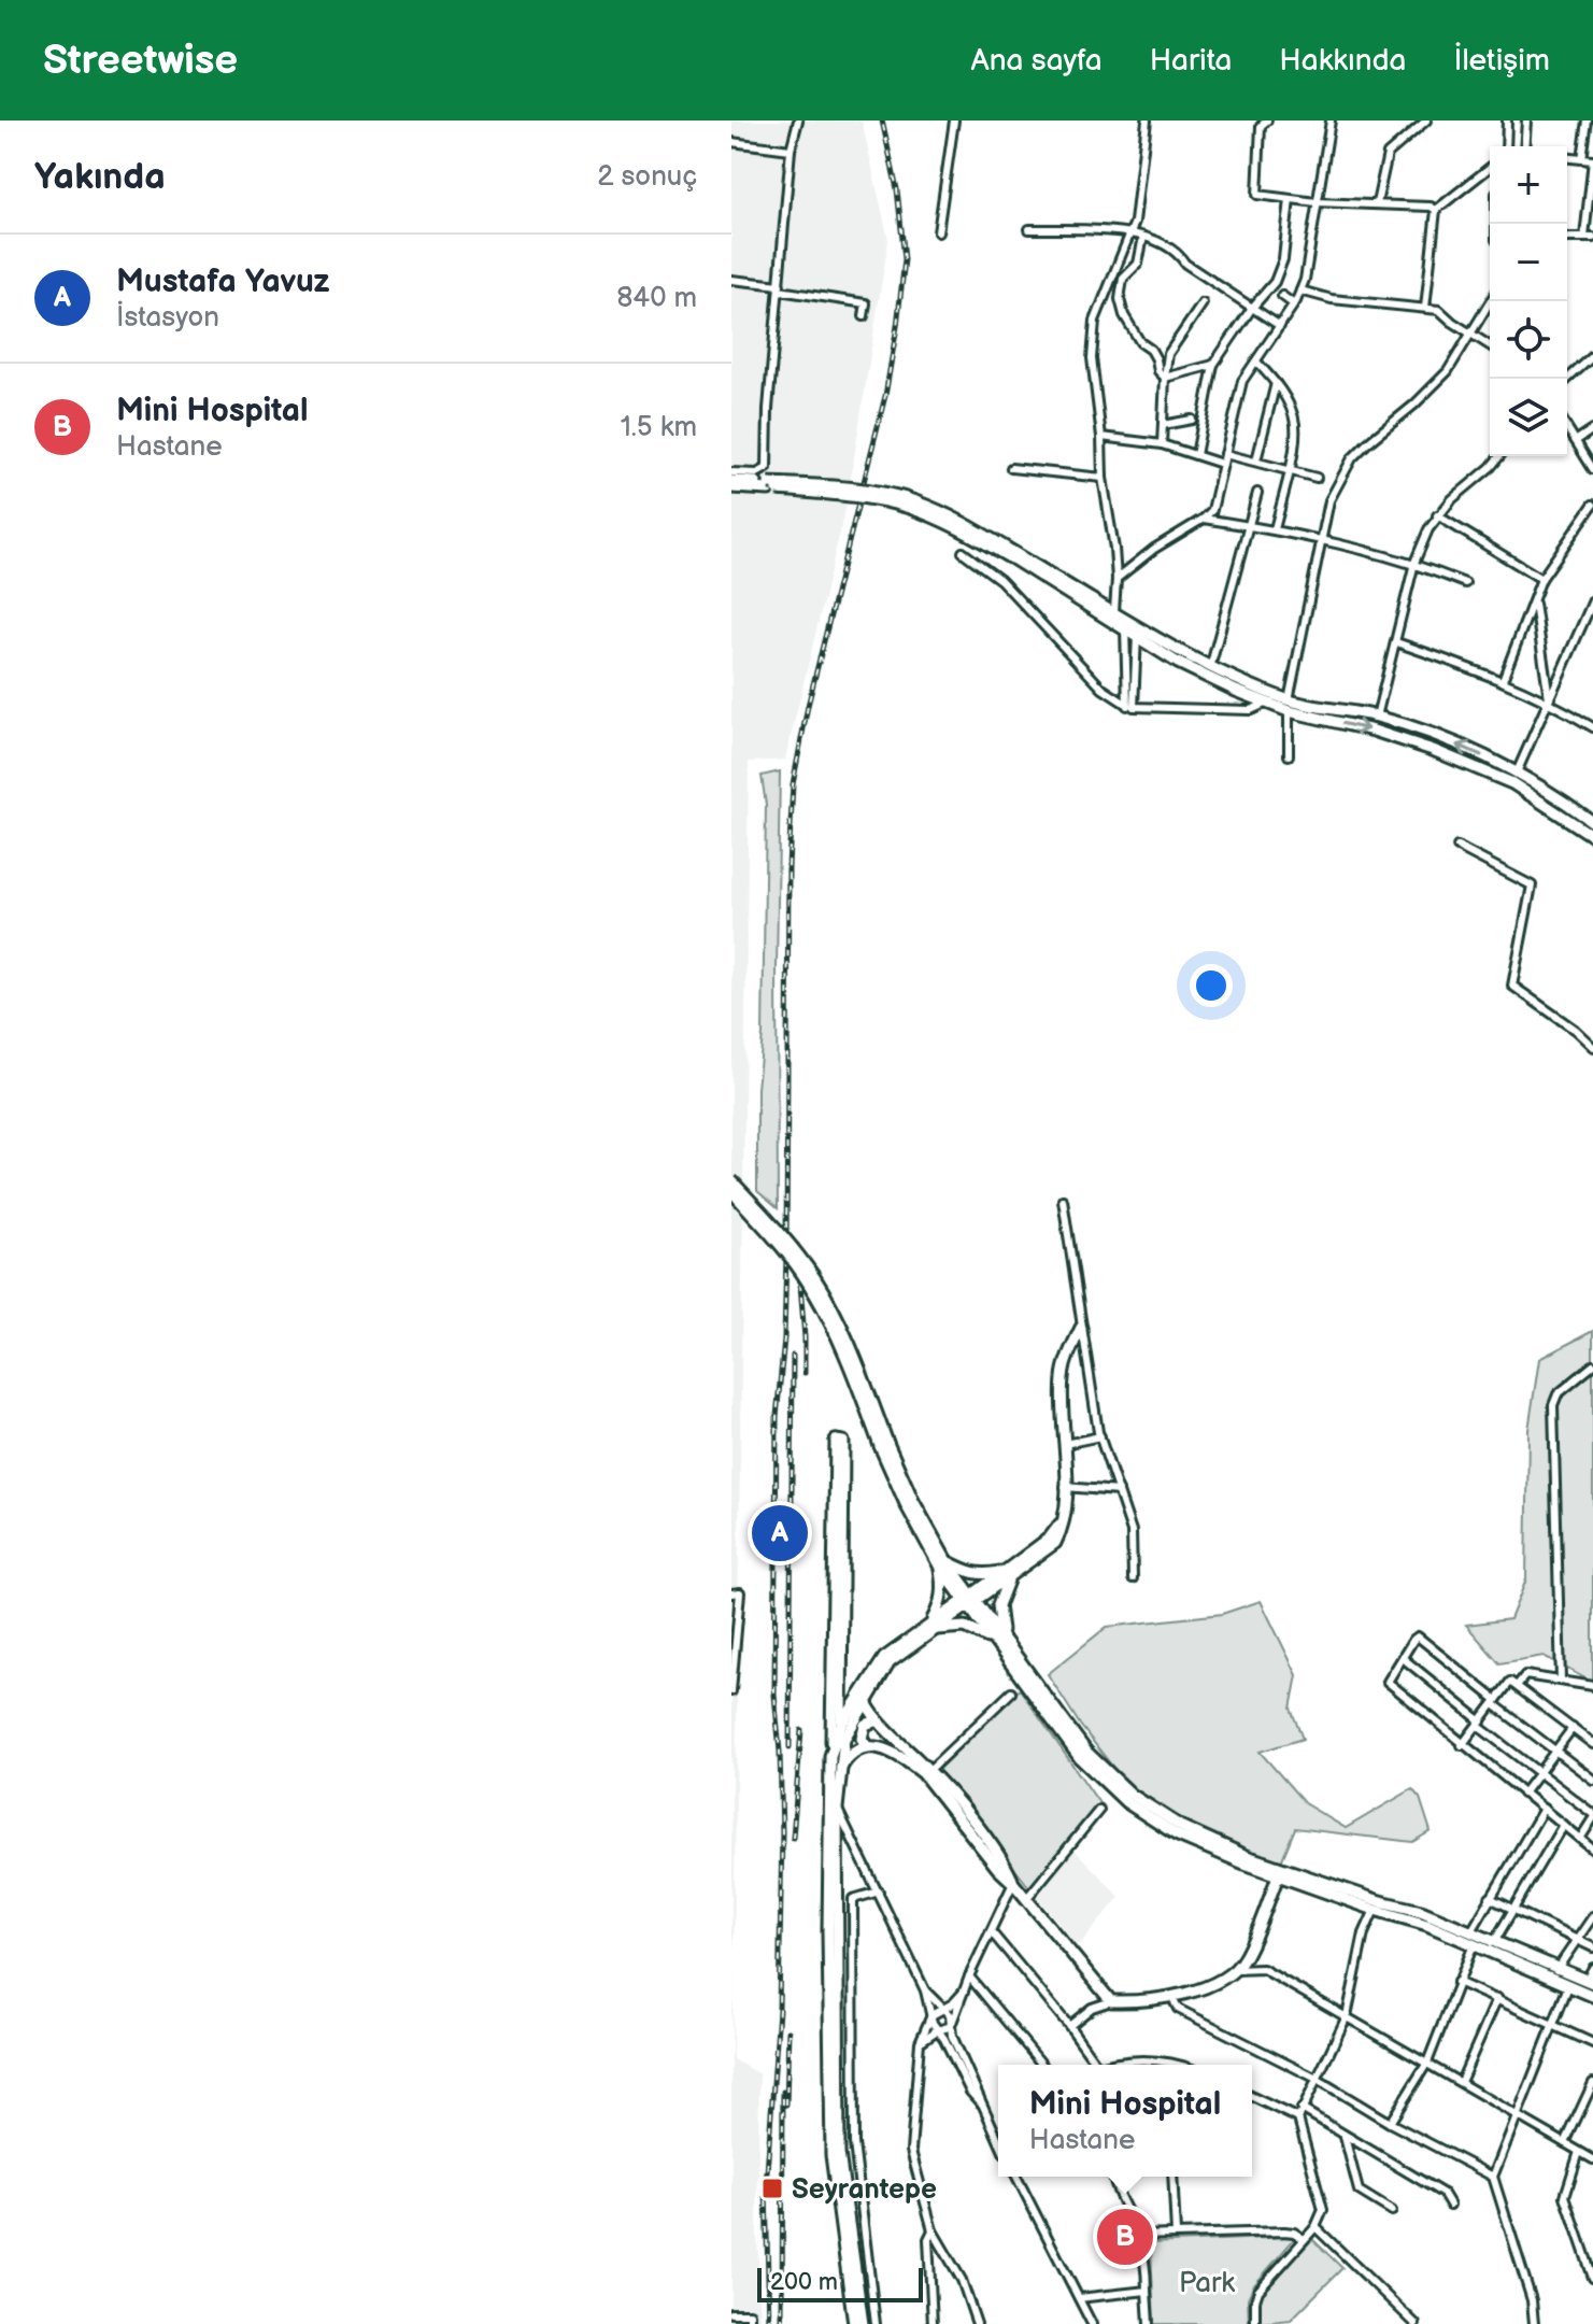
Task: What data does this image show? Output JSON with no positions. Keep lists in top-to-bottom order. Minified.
{"parks":["Park"],"places":{"transit":["Seyrantepe"]},"scale_bar":"200 m","page":{"header":"Streetwise","nav":["Ana sayfa","Harita","Hakkında","İletişim"],"heading":["Yakında","2 sonuç"],"map_buttons":["+","−"],"list":[{"mark":"A","name":"Mustafa Yavuz","note":"İstasyon","value":"840 m"},{"mark":"B","name":"Mini Hospital","note":"Hastane","value":"1.5 km"}],"pins":["A","B"],"popup":["Mini Hospital","Hastane"],"scale":"200 m"}}
